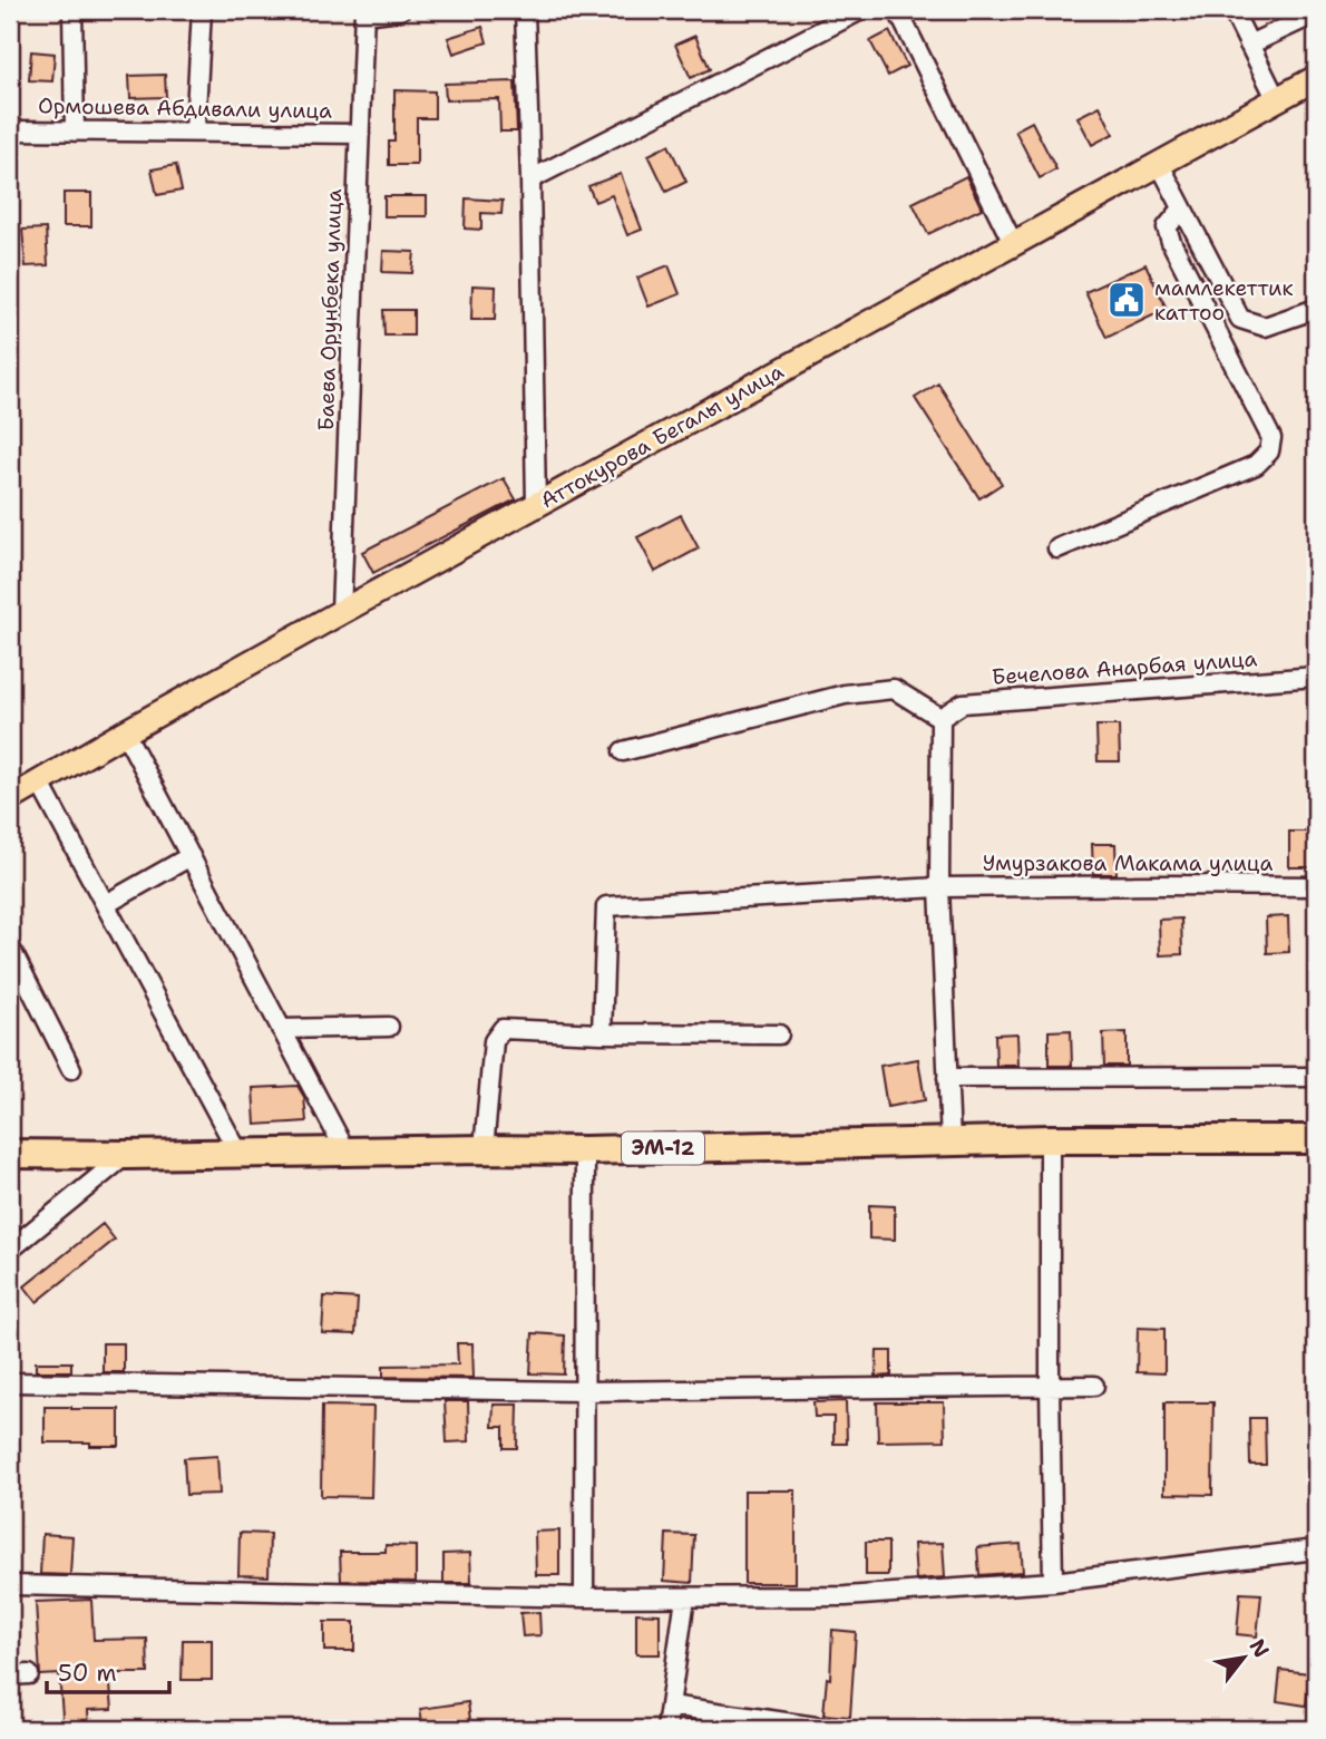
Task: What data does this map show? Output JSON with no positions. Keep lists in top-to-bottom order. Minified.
{"streets":{"highway":["ЭМ-12"],"main road":["Аттокурова Бегалы улица"],"street":["Ормошева Абдивали улица","Баева Орунбека улица","Бечелова Анарбая улица","Умурзакова Макама улица"]},"crossings":[["Ормошева Абдивали улица","Баева Орунбека улица"],["Баева Орунбека улица","Аттокурова Бегалы улица"]],"places":{"public building":["мамлекеттик каттоо"]},"scale_bar":"50 m","north":"top right"}
